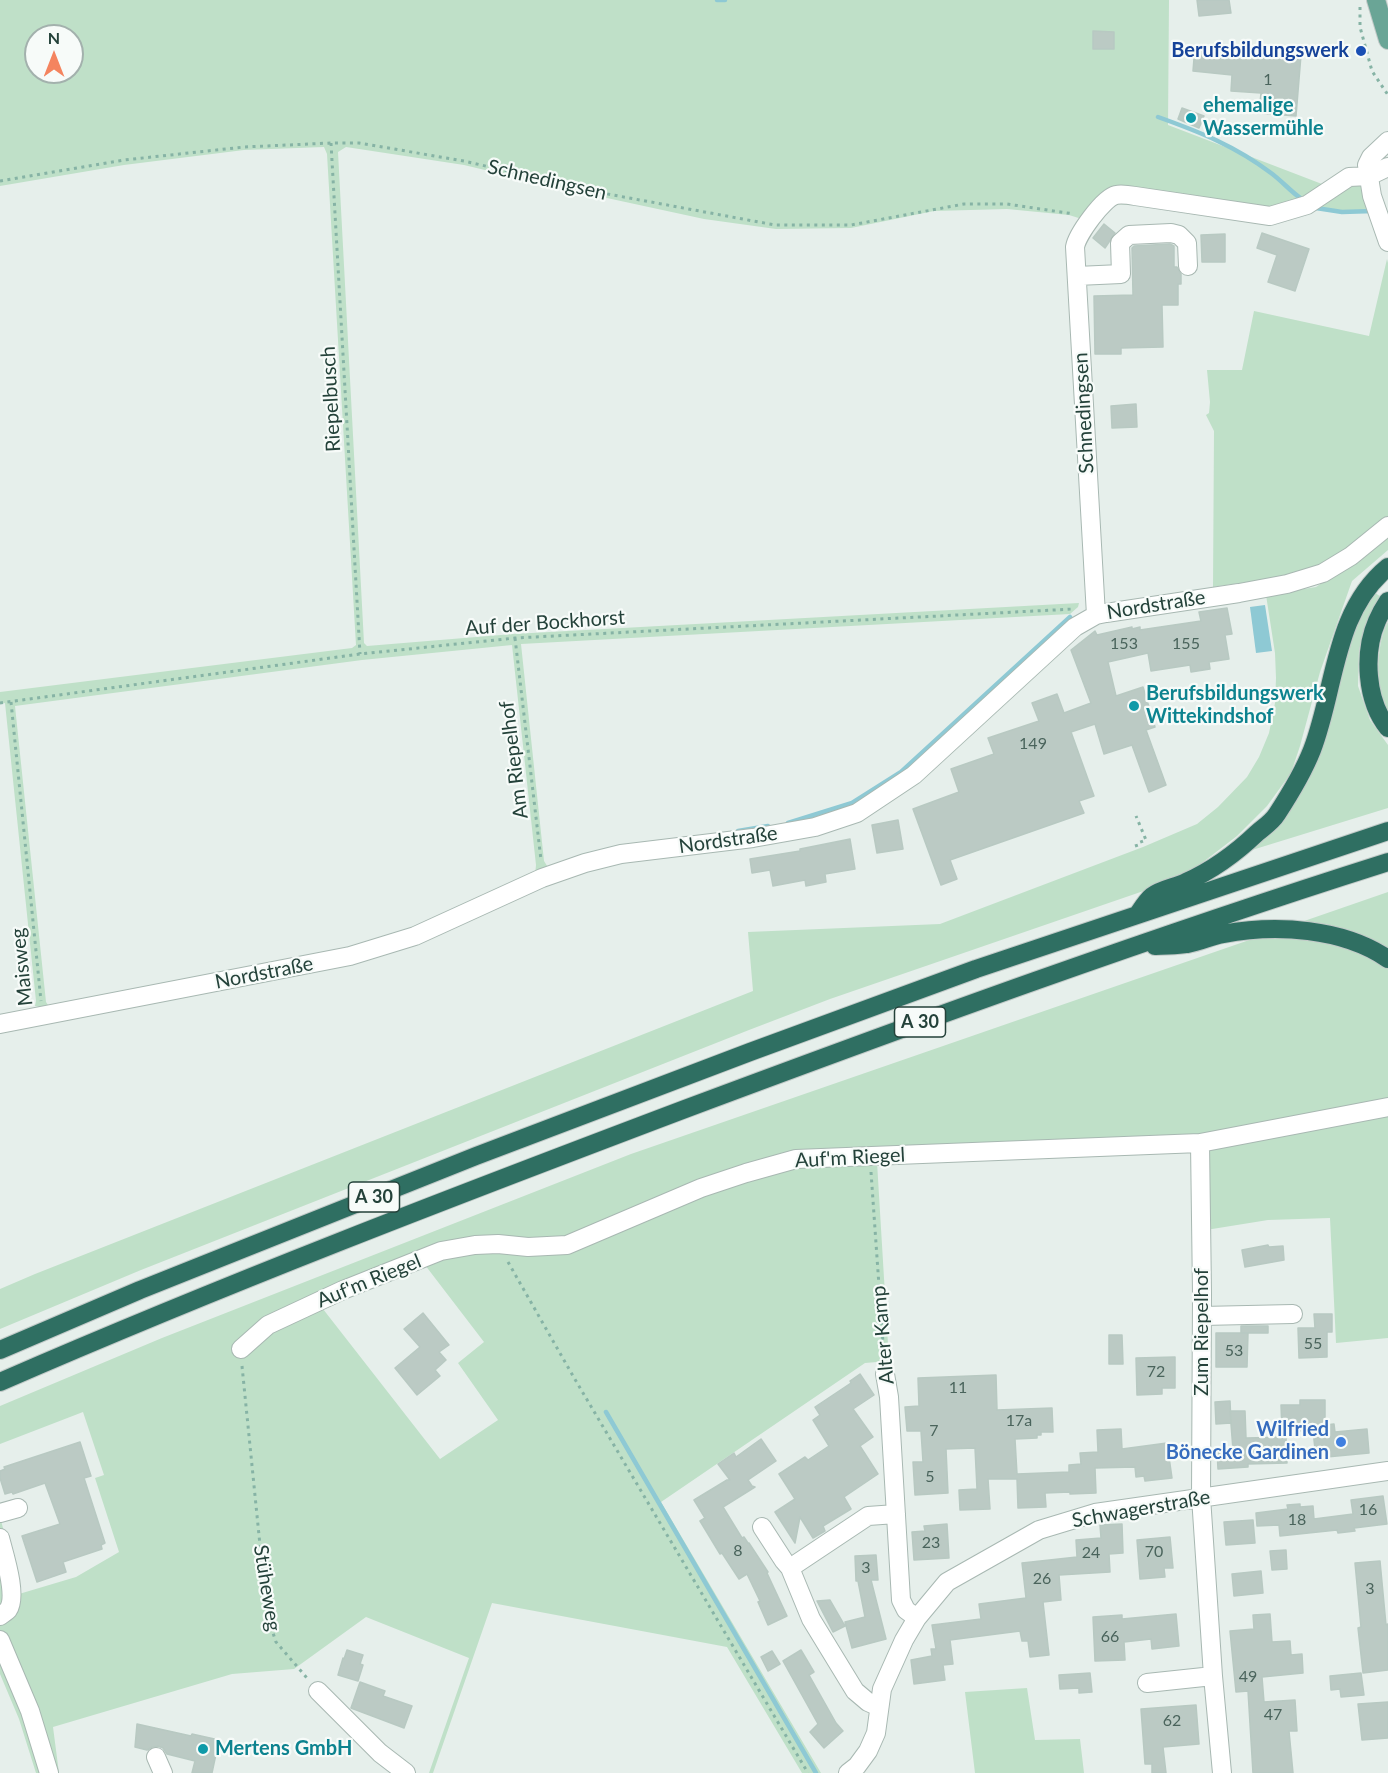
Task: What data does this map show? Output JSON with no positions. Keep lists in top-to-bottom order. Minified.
{"streets":{"highway":["A 30"],"street":["Schnedingsen","Nordstraße","Auf'm Riegel","Zum Riepelhof","Alter Kamp","Schwagerstraße"],"path":["Riepelbusch","Auf der Bockhorst","Am Riepelhof","Maisweg","Stüheweg"]},"crossings":[["Schnedingsen","Riepelbusch"],["Schnedingsen","Nordstraße"],["Schnedingsen","Auf der Bockhorst"],["Riepelbusch","Auf der Bockhorst"],["Nordstraße","Auf der Bockhorst"],["Nordstraße","Am Riepelhof"],["Nordstraße","Maisweg"],["Auf der Bockhorst","Am Riepelhof"],["Auf der Bockhorst","Maisweg"],["Auf'm Riegel","Zum Riepelhof"],["Auf'm Riegel","Alter Kamp"],["Auf'm Riegel","Stüheweg"],["Zum Riepelhof","Schwagerstraße"],["Alter Kamp","Schwagerstraße"]],"places":["Berufsbildungswerk","ehemalige Wassermühle","Berufsbildungswerk Wittekindshof","Wilfried Bönecke Gardinen","Mertens GmbH"],"house_numbers":["1","153","155","149","55","53","72","11","17a","7","5","16","18","23","8","70","24","3","26","3","66","49","47","62"],"north":"top"}
